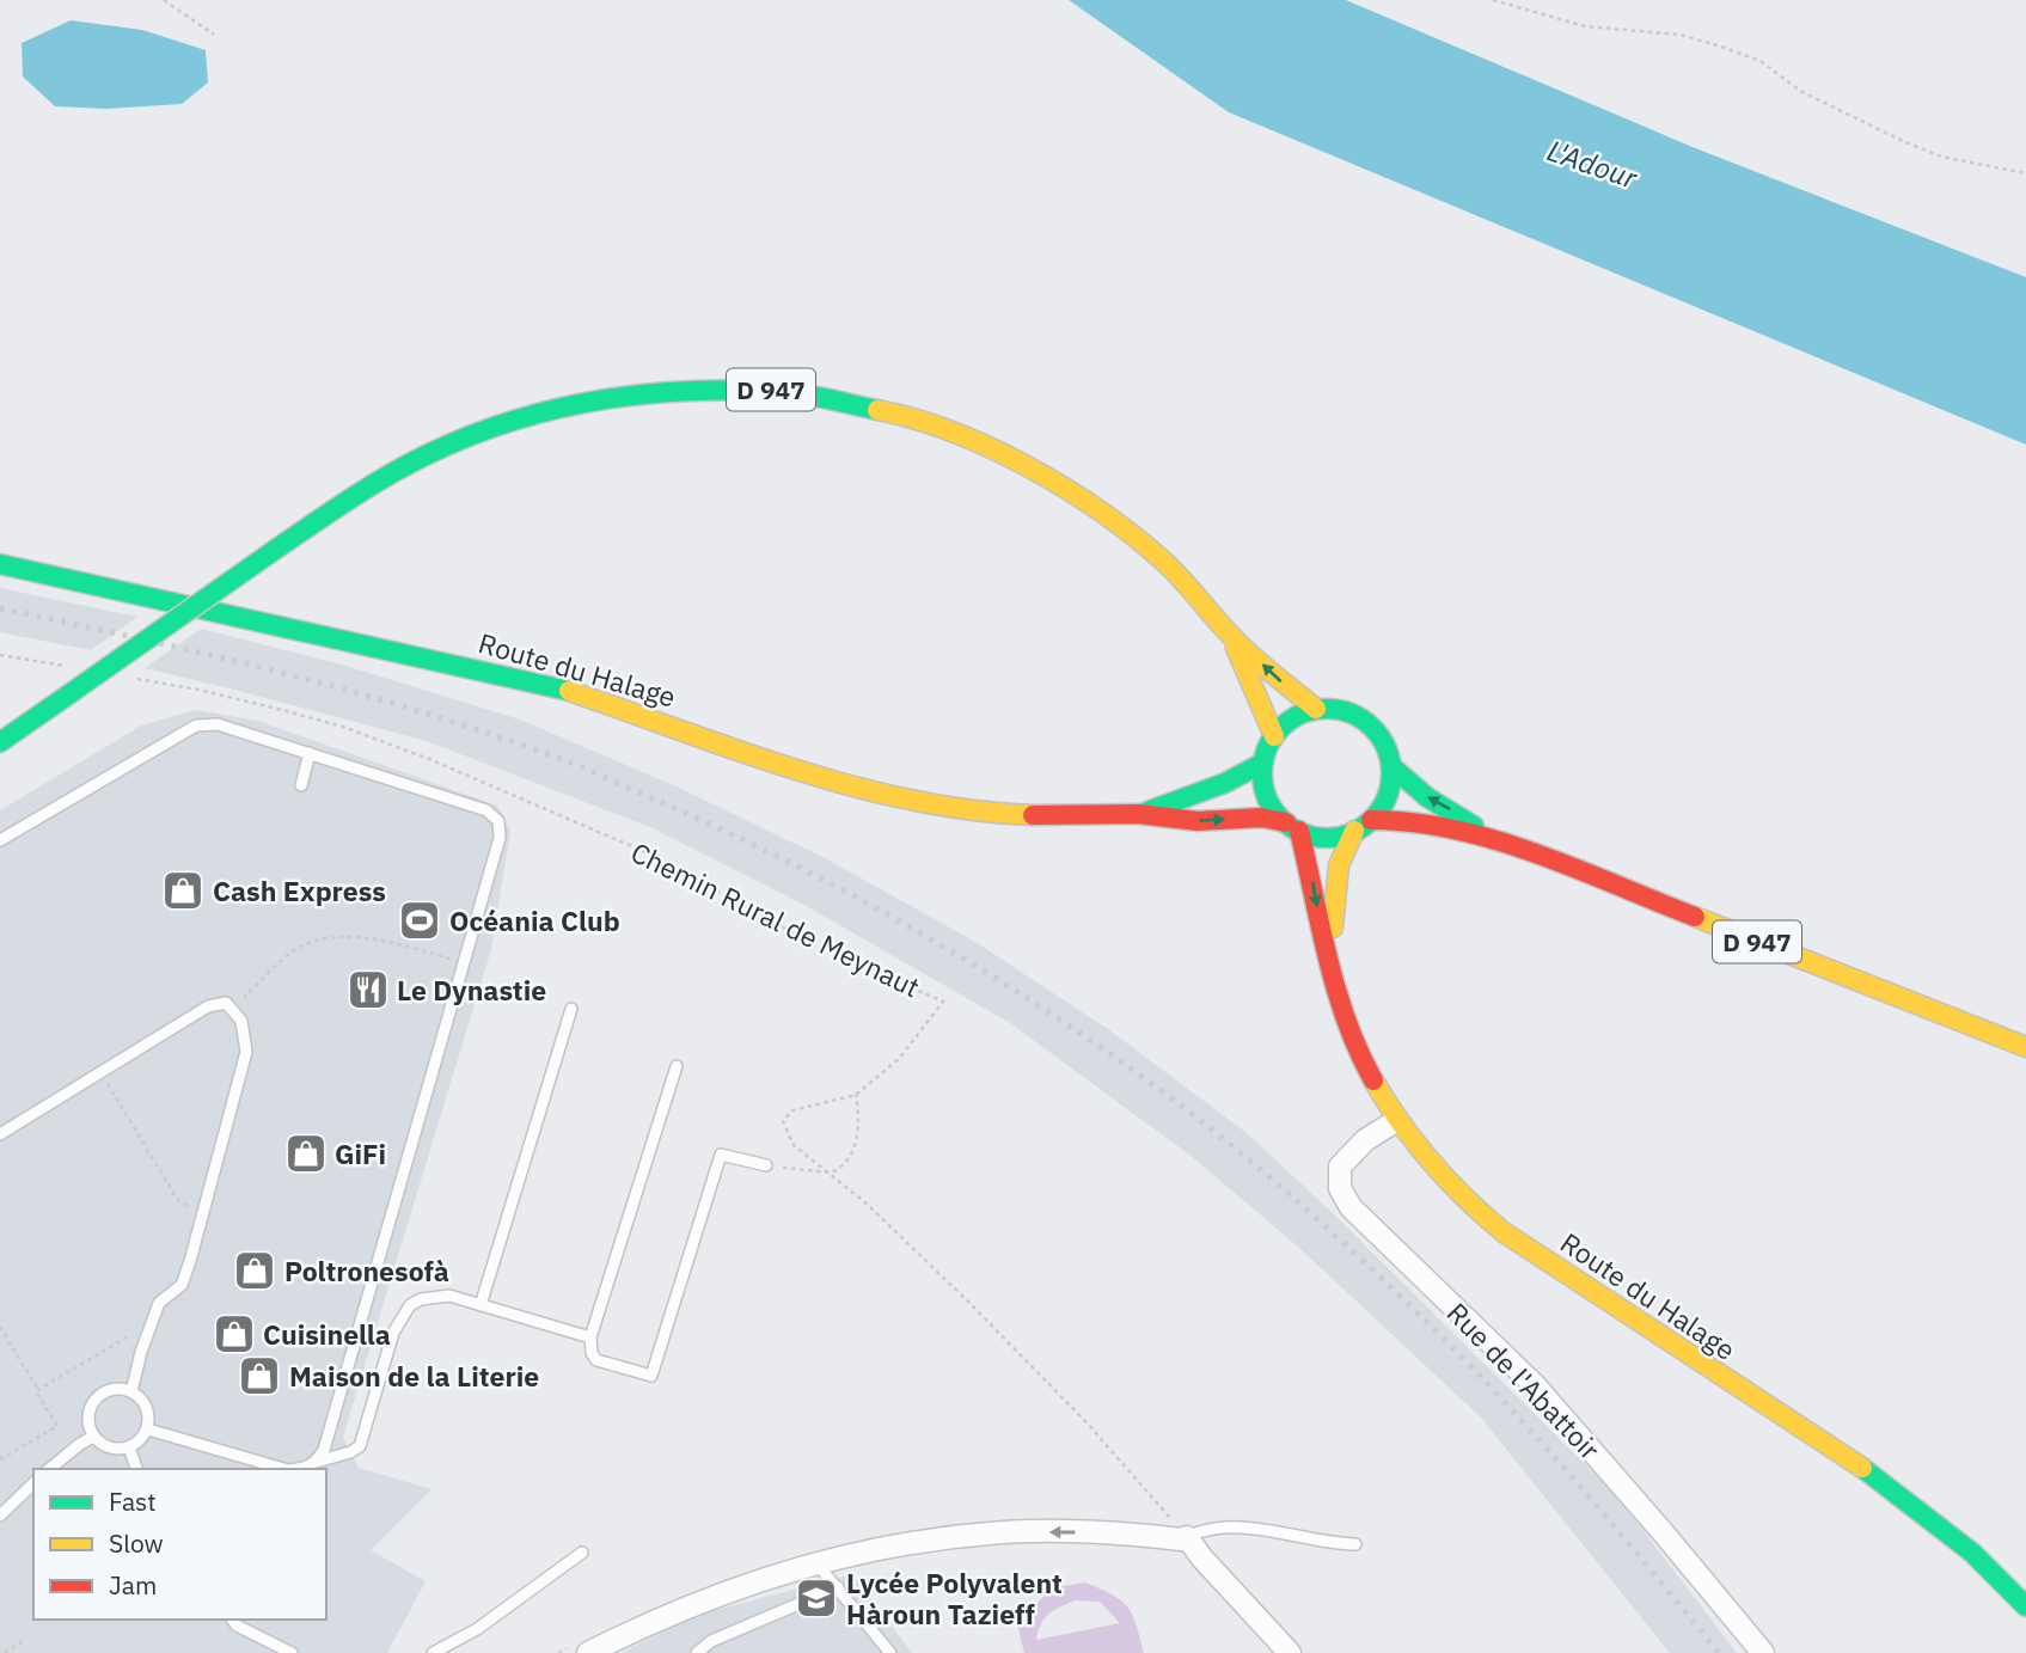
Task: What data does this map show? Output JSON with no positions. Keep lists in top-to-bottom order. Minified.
{"streets":{"main road":["D 947","Route du Halage"],"street":["Rue de l'Abattoir"],"path":["Chemin Rural de Meynaut"]},"crossings":[["D 947","Route du Halage"],["Route du Halage","Rue de l'Abattoir"]],"water":["L'Adour"],"places":{"shop":["Cash Express","GiFi","Poltronesofà","Cuisinella","Maison de la Literie"],"sports":["Océania Club"],"restaurant":["Le Dynastie"],"school or university":["Lycée Polyvalent Hàroun Tazieff"]},"legend":["Fast","Slow","Jam"]}
